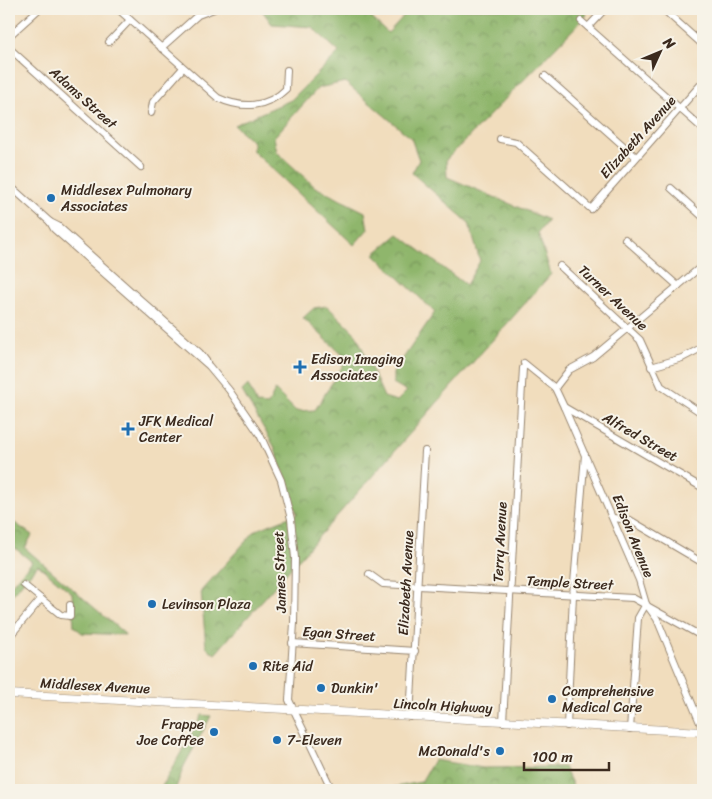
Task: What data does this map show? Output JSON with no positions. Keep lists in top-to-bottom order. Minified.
{"streets":{"main road":["Middlesex Avenue","Lincoln Highway"],"street":["Adams Street","Elizabeth Avenue","Turner Avenue","Alfred Street","Edison Avenue","Terry Avenue","James Street","Temple Street","Egan Street"]},"crossings":[["Elizabeth Avenue","Temple Street"],["Elizabeth Avenue","Egan Street"],["Elizabeth Avenue","Lincoln Highway"],["Alfred Street","Edison Avenue"],["Edison Avenue","Terry Avenue"],["Edison Avenue","Temple Street"],["Edison Avenue","Lincoln Highway"],["Terry Avenue","Temple Street"],["Terry Avenue","Lincoln Highway"],["James Street","Egan Street"],["James Street","Lincoln Highway"],["Middlesex Avenue","Lincoln Highway"]],"places":{"other":["Middlesex Pulmonary Associates","Levinson Plaza","Rite Aid","Dunkin'","Comprehensive Medical Care","Frappe Joe Coffee","7-Eleven","McDonald's"],"health":["Edison Imaging Associates","JFK Medical Center"]},"scale_bar":"100 m","north":"top right"}
